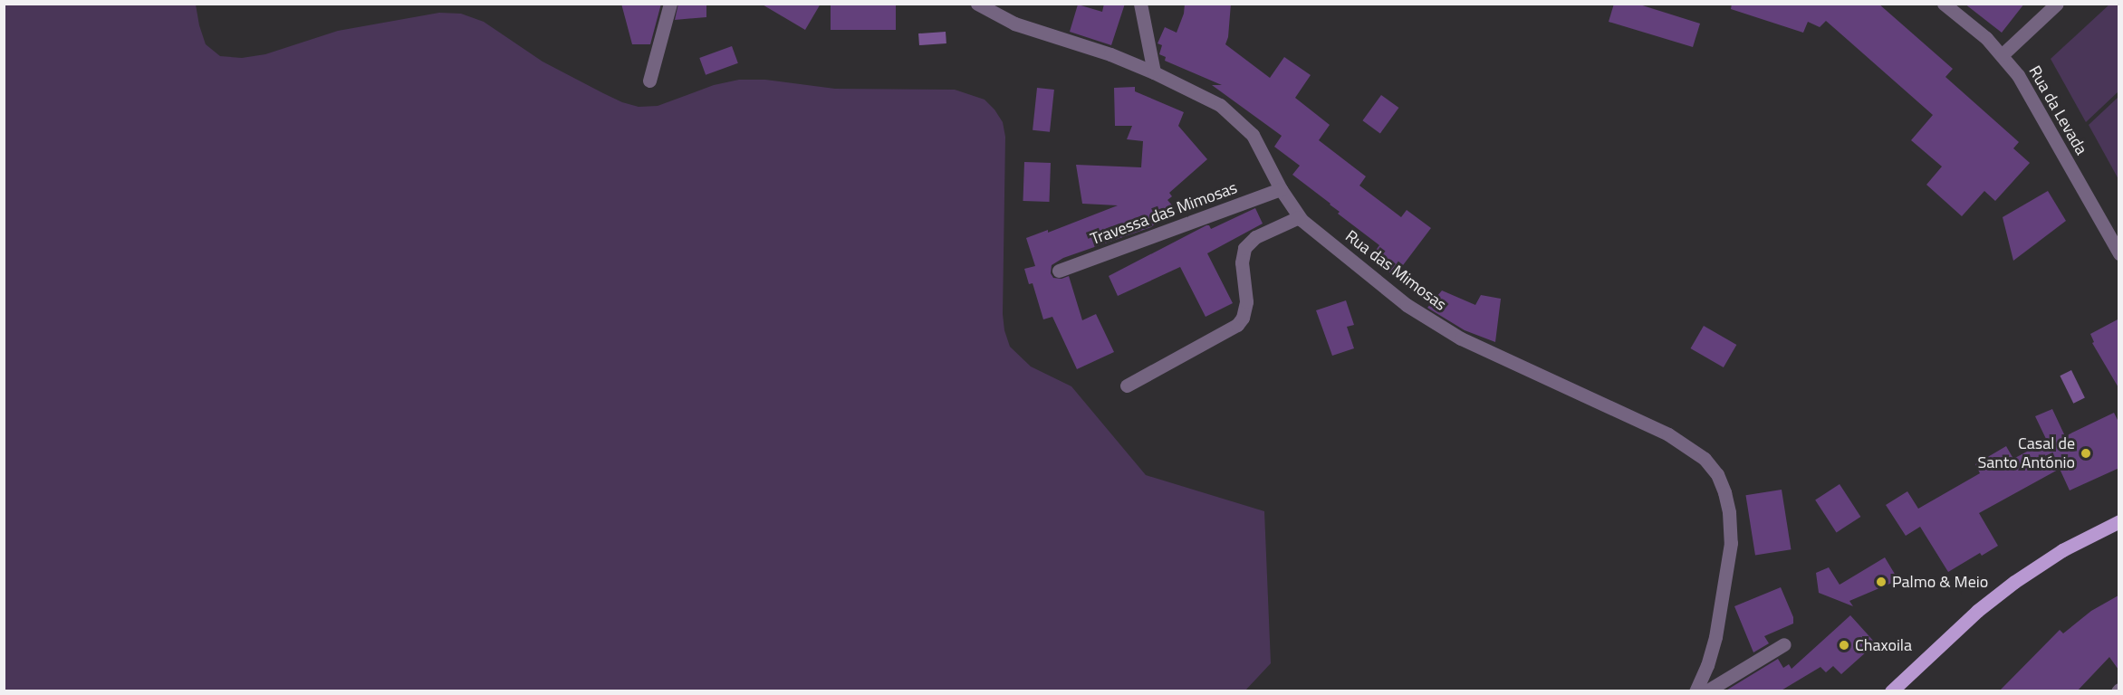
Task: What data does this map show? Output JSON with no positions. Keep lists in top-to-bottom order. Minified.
{"streets":{"street":["Rua da Levada","Travessa das Mimosas","Rua das Mimosas"]},"crossings":[["Travessa das Mimosas","Rua das Mimosas"]],"places":["Casal de Santo António","Palmo & Meio","Chaxoila"]}
